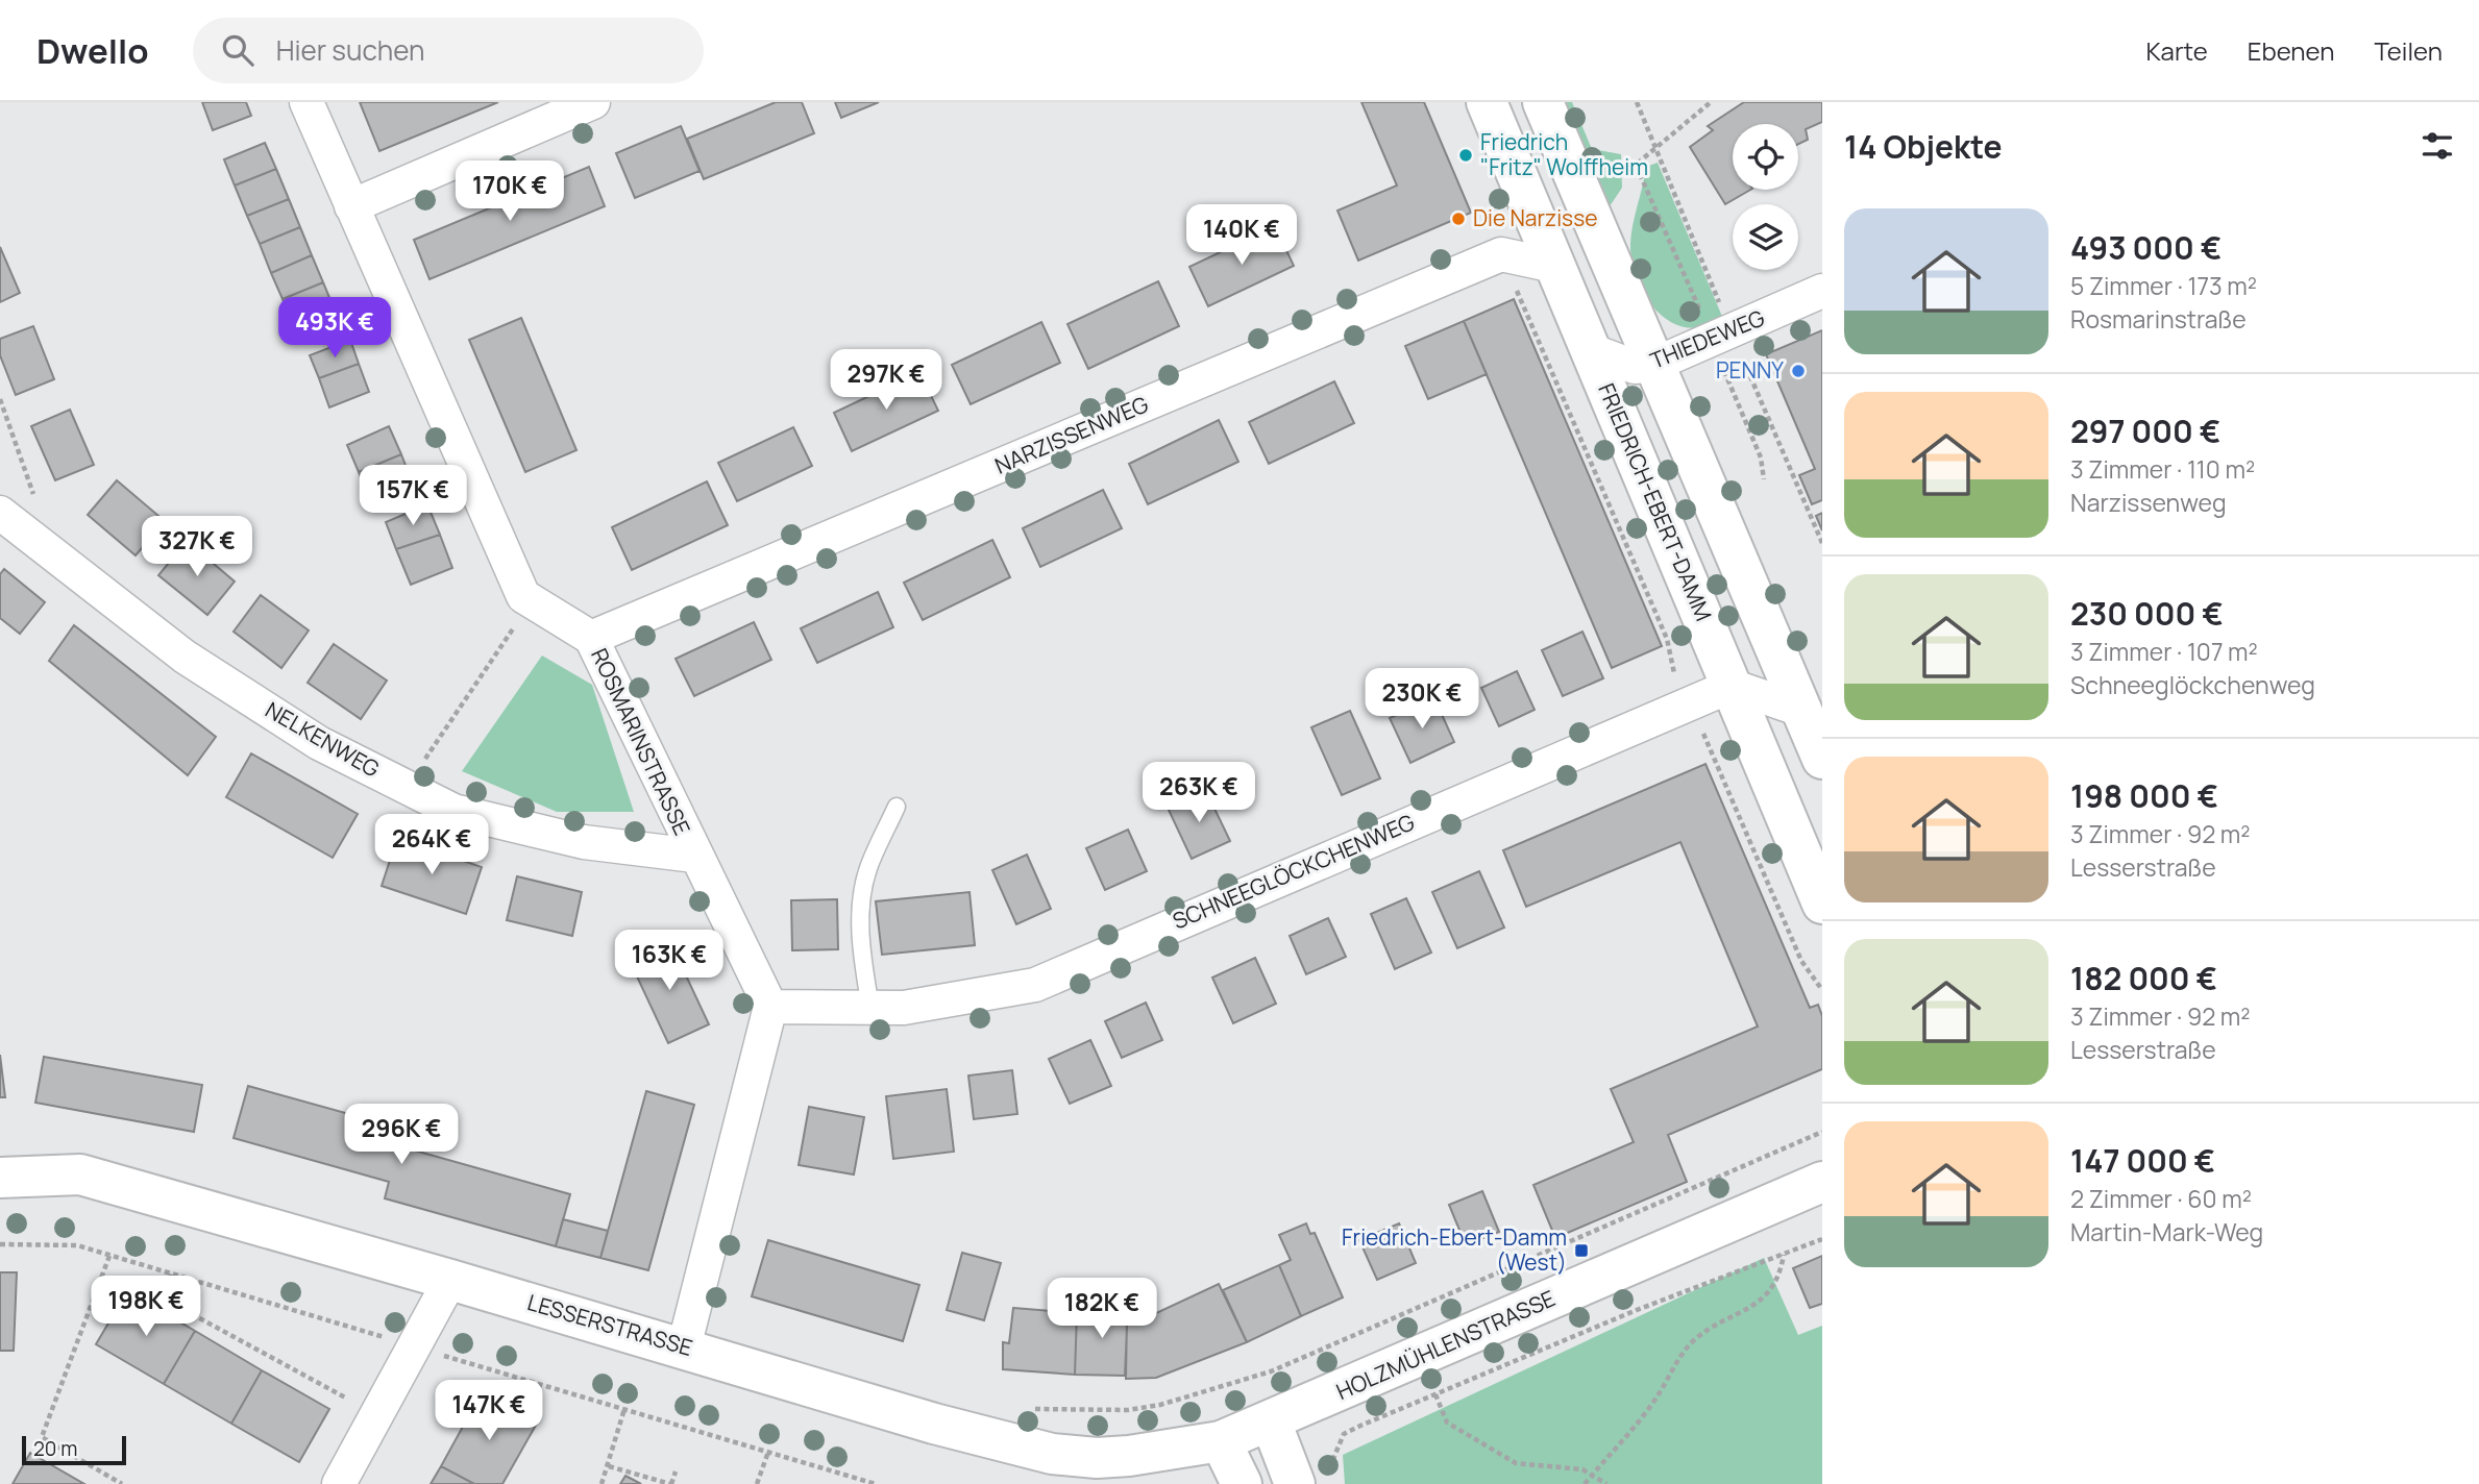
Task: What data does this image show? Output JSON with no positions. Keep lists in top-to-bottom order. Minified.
{"streets":{"main road":["FRIEDRICH-EBERT-DAMM","LESSERSTRASSE","HOLZMÜHLENSTRASSE"],"street":["THIEDEWEG","NARZISSENWEG","NELKENWEG","ROSMARINSTRASSE","SCHNEEGLÖCKCHENWEG"]},"crossings":[["THIEDEWEG","FRIEDRICH-EBERT-DAMM"],["NARZISSENWEG","FRIEDRICH-EBERT-DAMM"],["NARZISSENWEG","ROSMARINSTRASSE"],["FRIEDRICH-EBERT-DAMM","SCHNEEGLÖCKCHENWEG"],["NELKENWEG","ROSMARINSTRASSE"],["ROSMARINSTRASSE","SCHNEEGLÖCKCHENWEG"],["LESSERSTRASSE","HOLZMÜHLENSTRASSE"]],"places":{"other":["Friedrich \"Fritz\" Wolffheim","Die Narzisse","PENNY"],"transit":["Friedrich-Ebert-Damm (West)"]},"scale_bar":"20 m","page":{"header":"Dwello","search":"Hier suchen","nav":["Karte","Ebenen","Teilen"],"heading":"14 Objekte","price":["170K €","140K €","493K €","297K €","157K €","327K €","230K €","263K €","264K €","163K €","296K €","198K €","182K €","147K €"],"list":[{"name":"493 000 €","note":"5 Zimmer · 173 m² · Rosmarinstraße"},{"name":"297 000 €","note":"3 Zimmer · 110 m² · Narzissenweg"},{"name":"230 000 €","note":"3 Zimmer · 107 m² · Schneeglöckchenweg"},{"name":"198 000 €","note":"3 Zimmer · 92 m² · Lesserstraße"},{"name":"182 000 €","note":"3 Zimmer · 92 m² · Lesserstraße"},{"name":"147 000 €","note":"2 Zimmer · 60 m² · Martin-Mark-Weg"}],"scale":"20 m"}}
